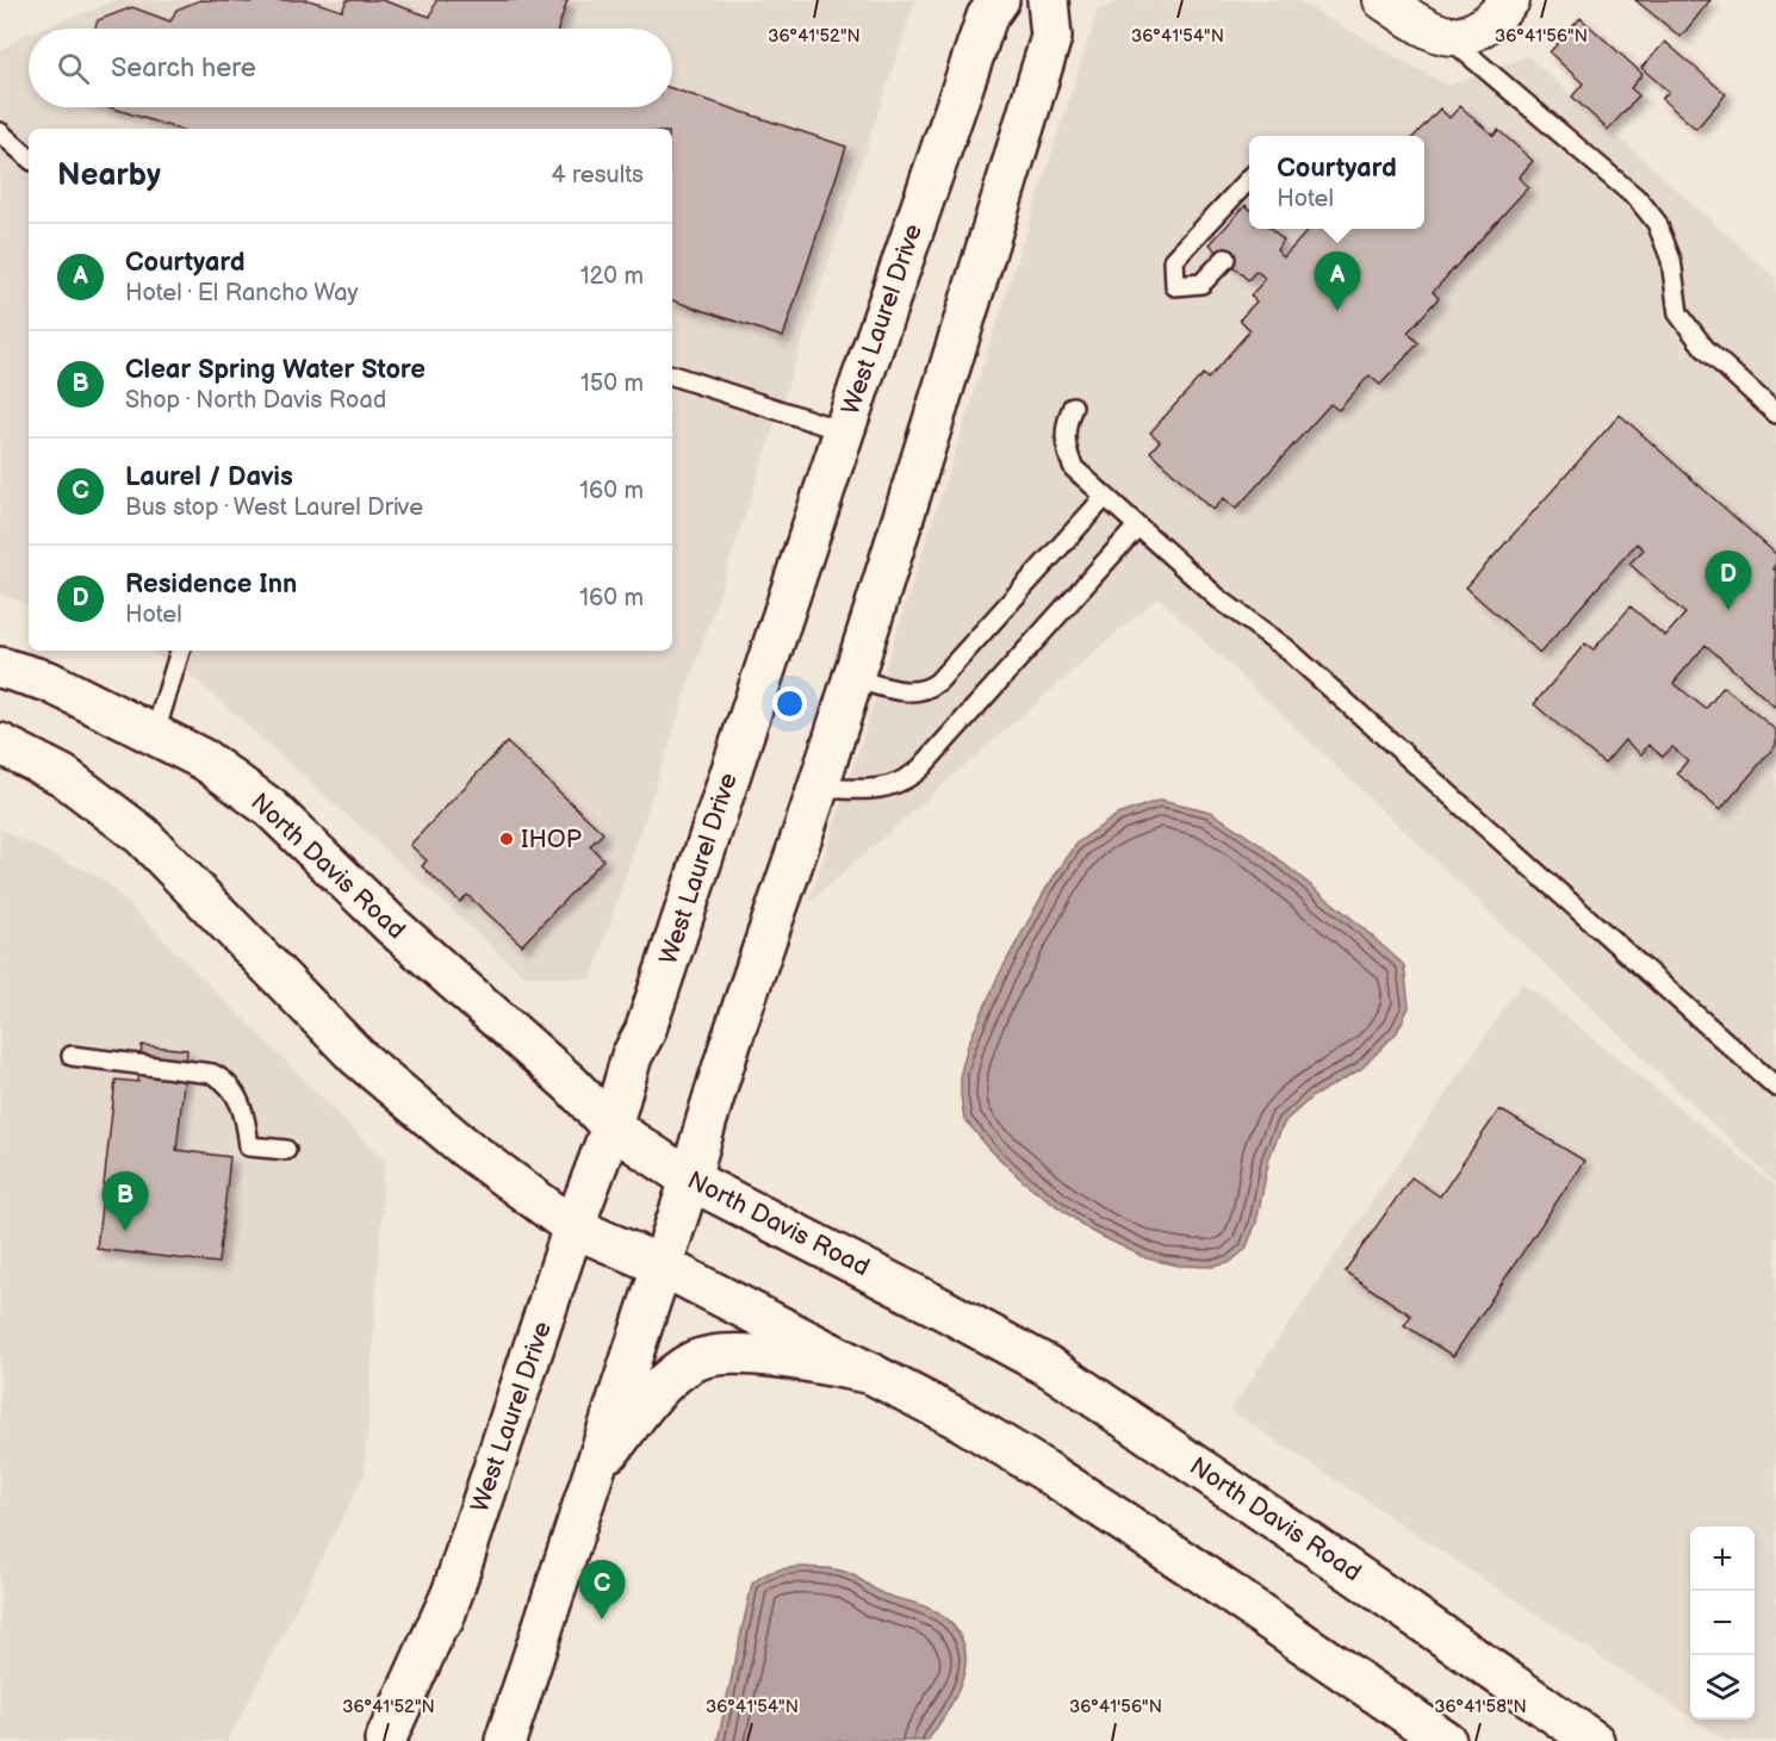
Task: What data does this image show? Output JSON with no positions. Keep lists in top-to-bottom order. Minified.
{"streets":{"main road":["West Laurel Drive","North Davis Road"]},"crossings":[["West Laurel Drive","North Davis Road"]],"places":["IHOP"],"page":{"search":"Search here","heading":["Nearby","4 results"],"popup":["Courtyard","Hotel"],"list":[{"mark":"A","name":"Courtyard","note":"Hotel · El Rancho Way","value":"120 m"},{"mark":"B","name":"Clear Spring Water Store","note":"Shop · North Davis Road","value":"150 m"},{"mark":"C","name":"Laurel / Davis","note":"Bus stop · West Laurel Drive","value":"160 m"},{"mark":"D","name":"Residence Inn","note":"Hotel","value":"160 m"}],"pins":["A","D","B","C"],"map_buttons":["+","−"]},"coordinates":["36°41'52\"N","36°41'54\"N","36°41'56\"N","36°41'58\"N"]}
